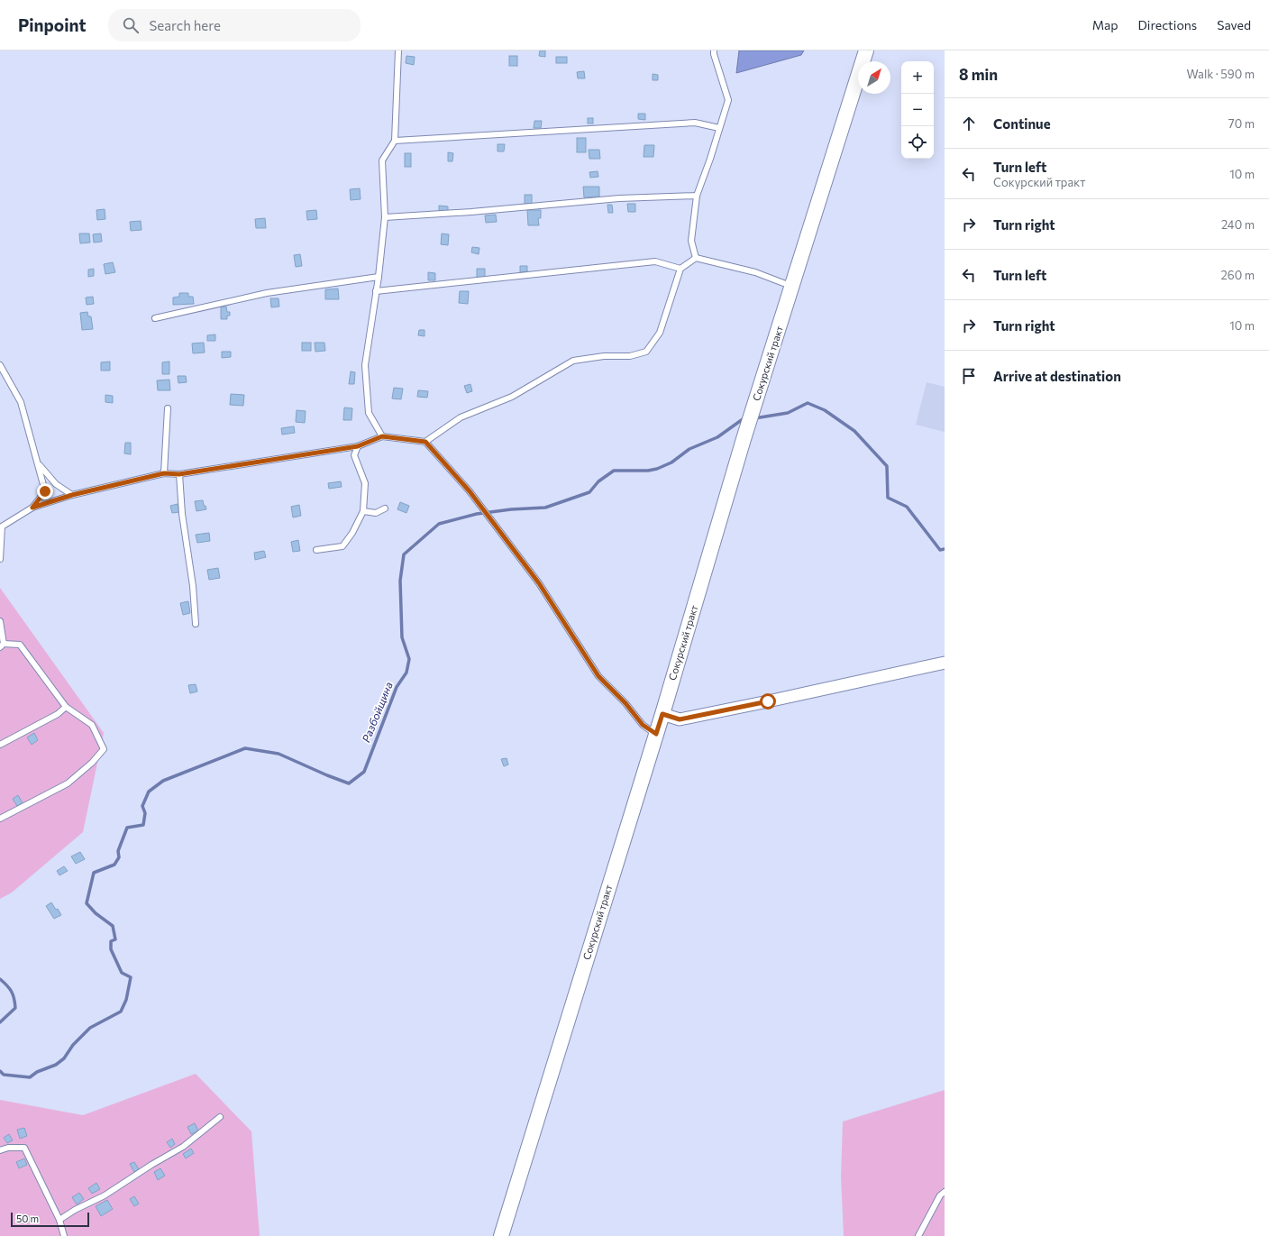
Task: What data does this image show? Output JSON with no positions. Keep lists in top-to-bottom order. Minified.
{"streets":{"street":["Сокурский тракт"]},"water":["Разбойщина"],"scale_bar":"50 m","north":"top right","page":{"header":"Pinpoint","search":"Search here","nav":["Map","Directions","Saved"],"heading":["8 min","Walk · 590 m"],"map_buttons":["+","−"],"list":[["Continue","70 m"],["Turn left","Сокурский тракт","10 m"],["Turn right","240 m"],["Turn left","260 m"],["Turn right","10 m"],"Arrive at destination"],"scale":"50 m"}}
